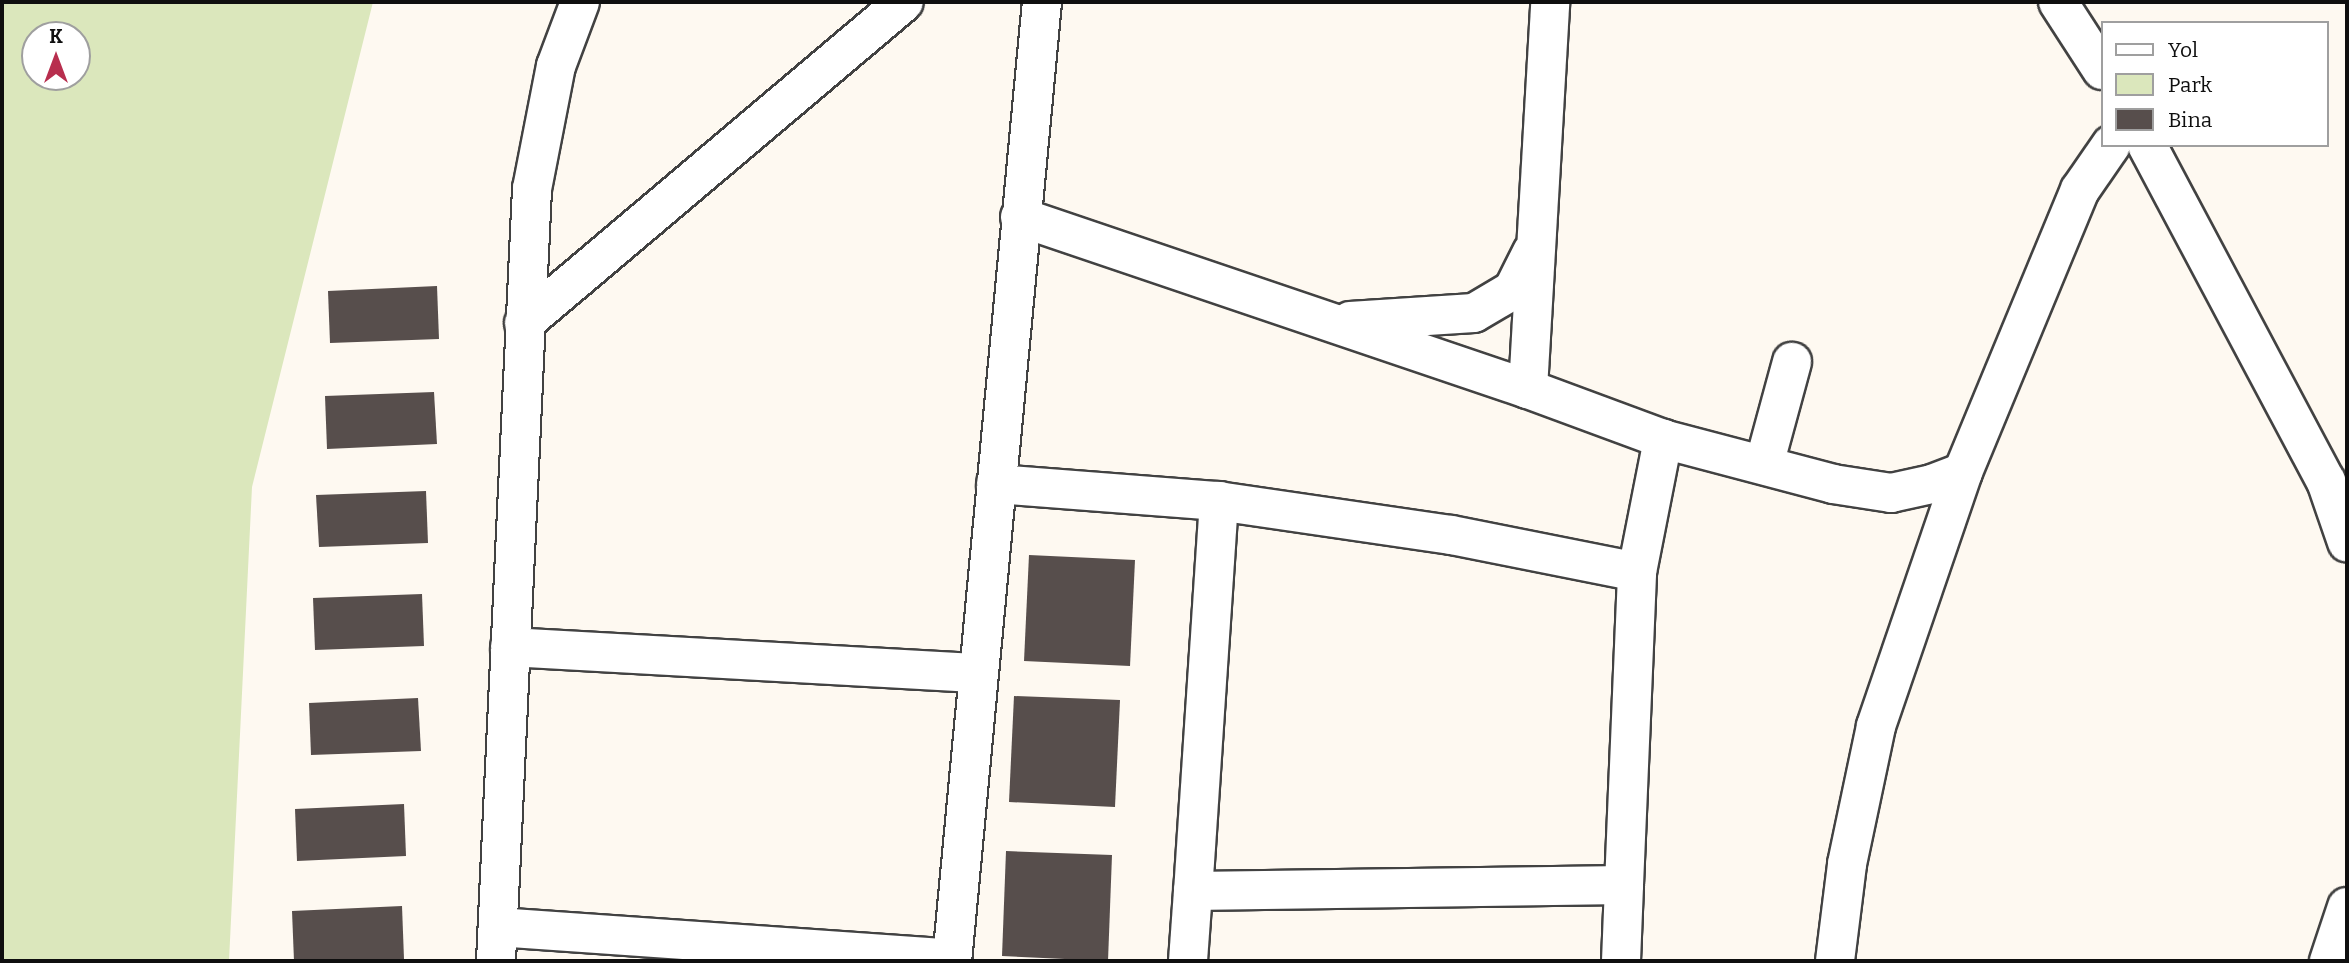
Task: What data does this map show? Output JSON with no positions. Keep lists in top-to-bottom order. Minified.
{"legend":["Yol","Park","Bina"],"north":"top"}
